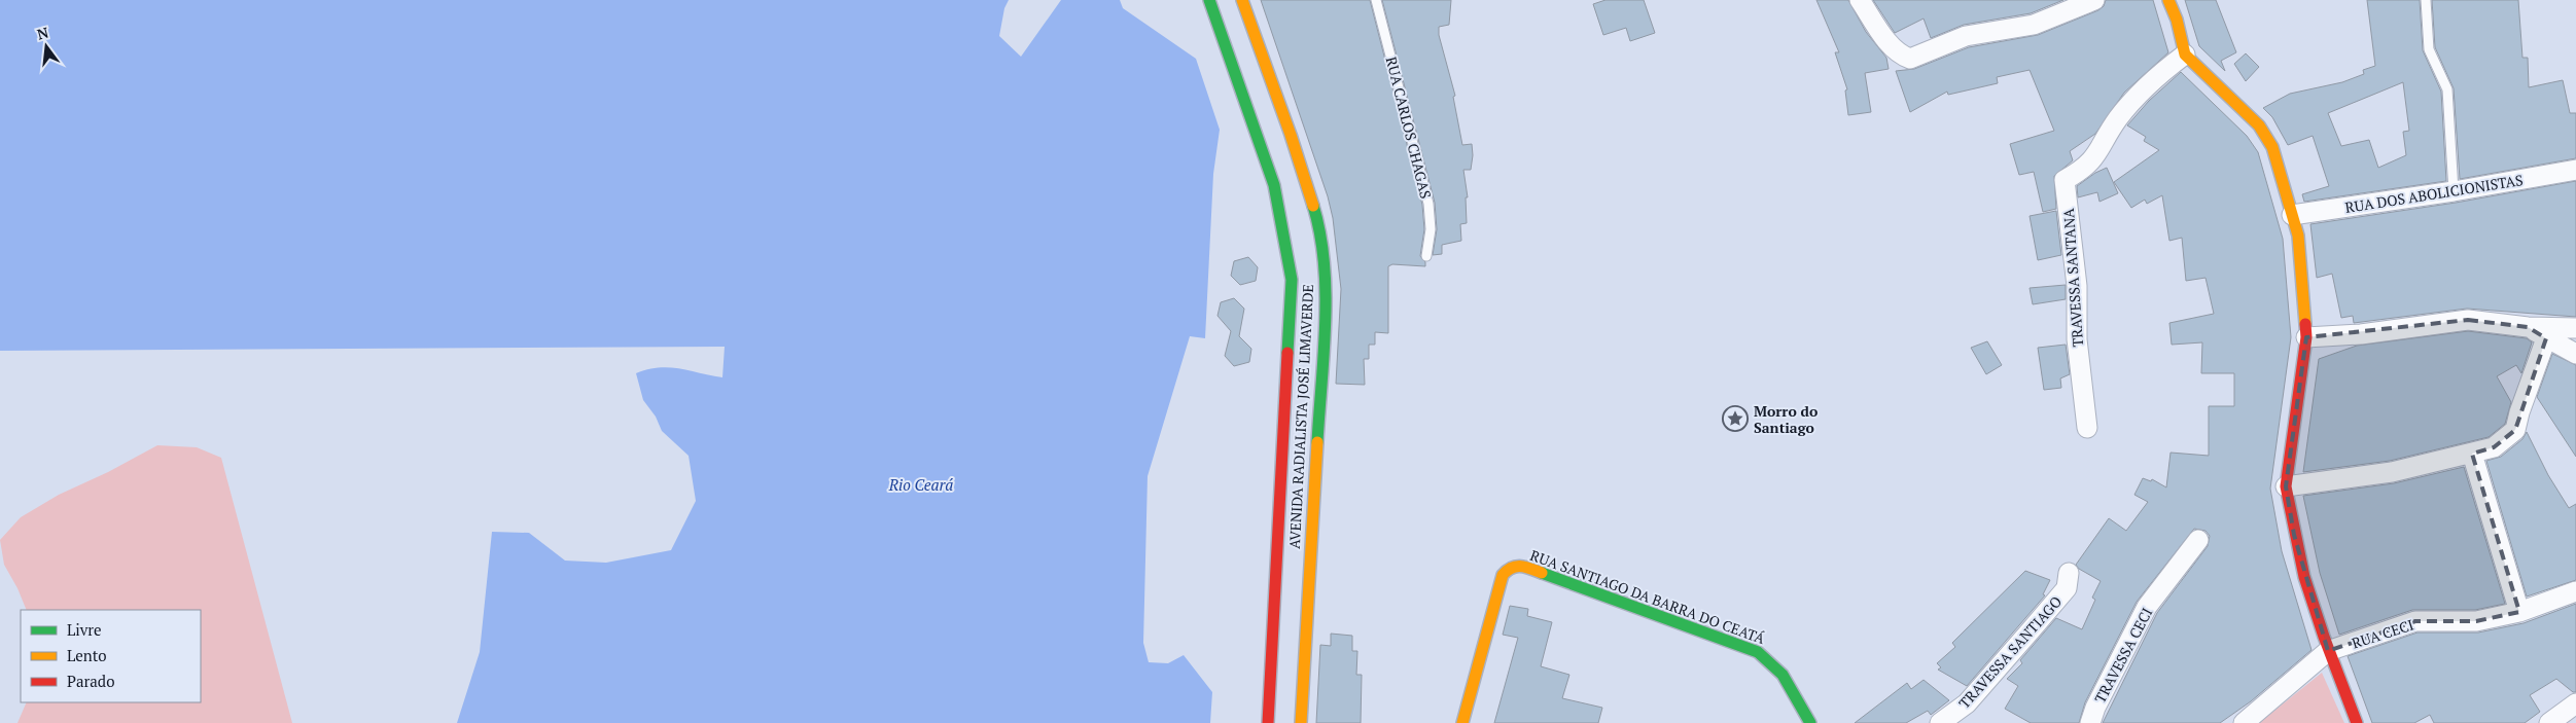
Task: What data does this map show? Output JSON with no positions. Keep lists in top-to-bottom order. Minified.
{"streets":{"main road":["AVENIDA RADIALISTA JOSÉ LIMAVERDE","RUA SANTIAGO DA BARRA DO CEATÁ"],"street":["RUA DOS ABOLICIONISTAS","TRAVESSA SANTANA","RUA CECI","TRAVESSA SANTIAGO","TRAVESSA CECI"],"lane":["RUA CARLOS CHAGAS"]},"water":["Rio Ceará"],"places":{"place":["Morro do Santiago"]},"legend":["Livre","Lento","Parado"],"north":"top"}
